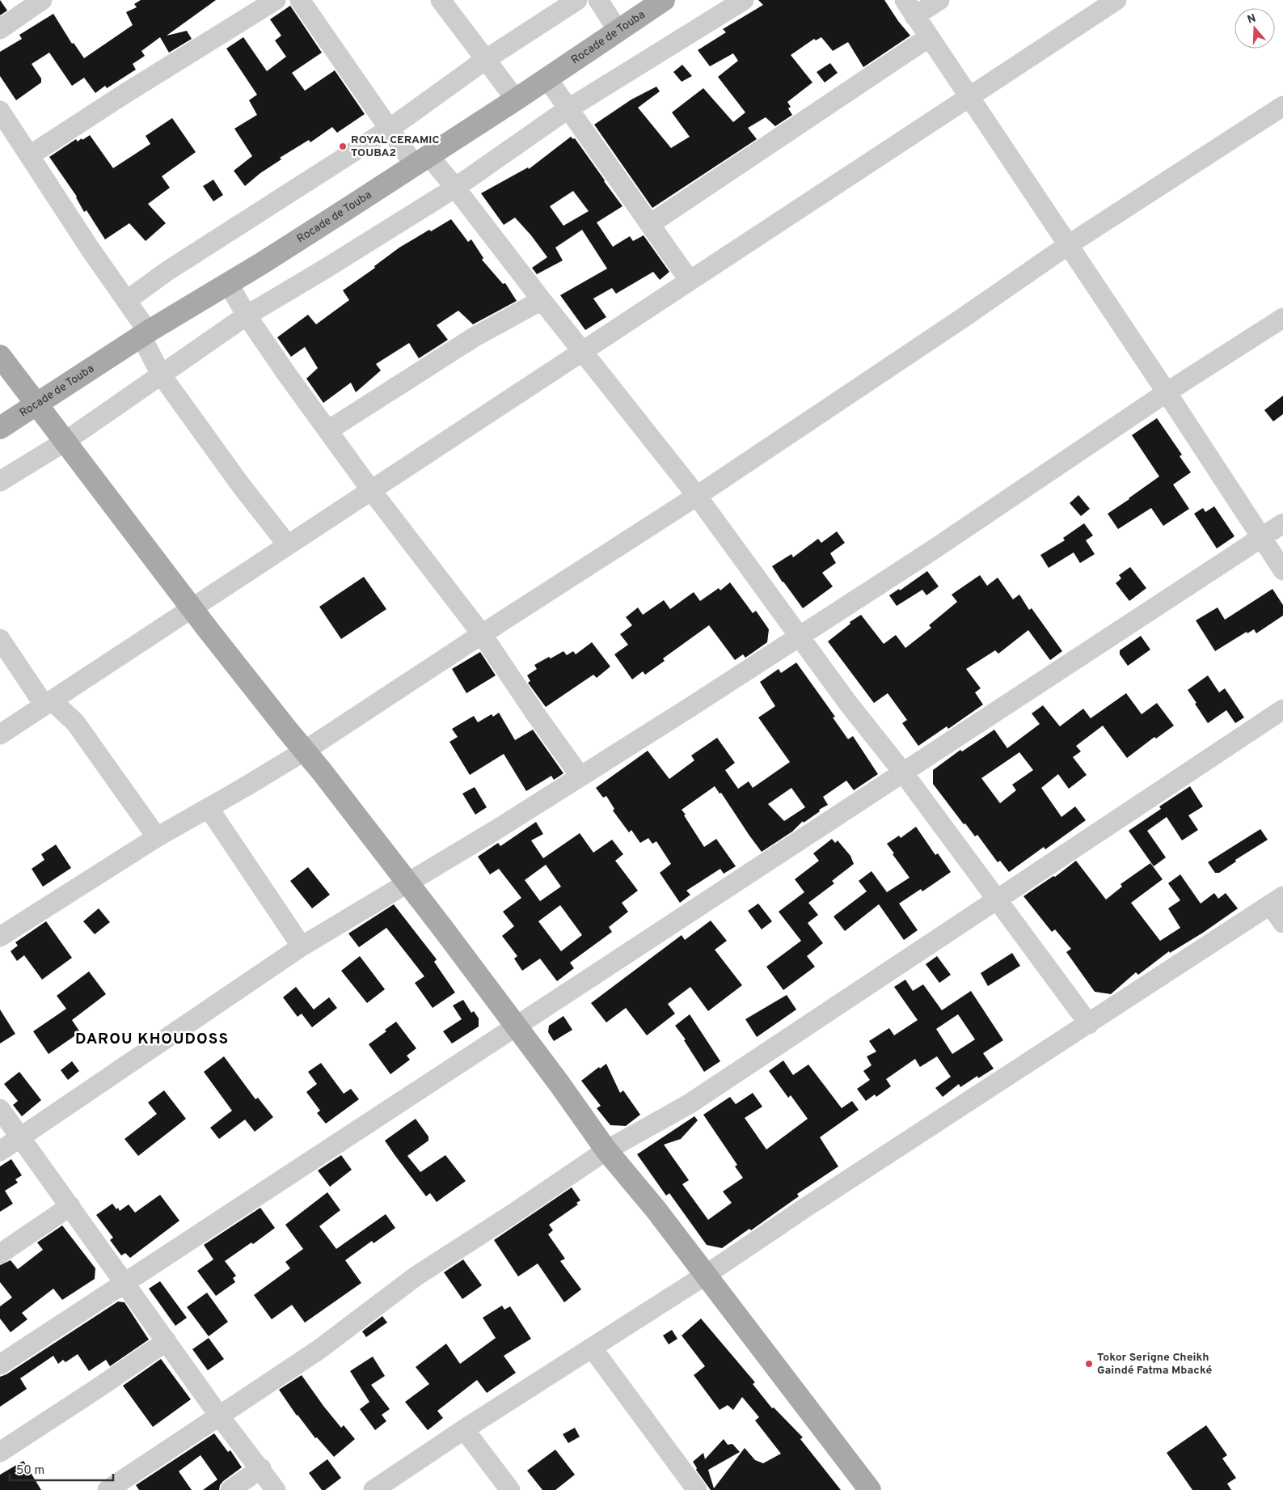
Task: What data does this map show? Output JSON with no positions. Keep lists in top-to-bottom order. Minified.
{"streets":{"main road":["Rocade de Touba"]},"districts":["DAROU KHOUDOSS"],"places":["ROYAL CERAMIC TOUBA2","Tokor Serigne Cheikh Gaindé Fatma Mbacké"],"scale_bar":"50 m","north":"top"}
